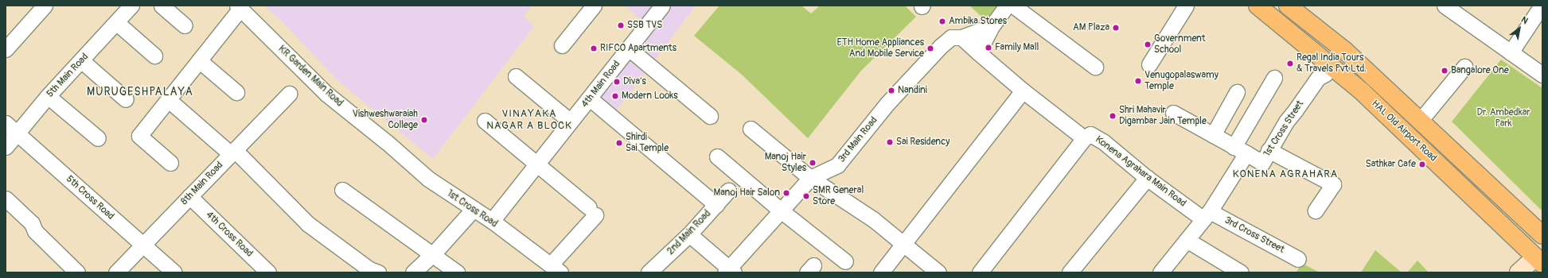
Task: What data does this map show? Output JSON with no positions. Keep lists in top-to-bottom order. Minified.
{"streets":{"main road":["HAL Old Airport Road"],"street":["5th Main Road","KR Garden Main Road","4th Main Road","1st Cross Street","3rd Main Road","Konena Agrahara Main Road","8th Main Road","5th Cross Road","1st Cross Road","2nd Main Road","4th Cross Road","3rd Cross Street"]},"crossings":[["5th Main Road","5th Cross Road"],["KR Garden Main Road","1st Cross Road"],["4th Main Road","1st Cross Road"],["1st Cross Street","HAL Old Airport Road"],["Konena Agrahara Main Road","3rd Cross Street"],["8th Main Road","5th Cross Road"],["8th Main Road","4th Cross Road"]],"districts":["MURUGESHPALAYA","VINAYAKA NAGAR A BLOCK","KONENA AGRAHARA"],"parks":["Dr. Ambedkar Park"],"places":["Ambika Stores","SSB TVS","AM Plaza","Government School","Family Mall","RIFCO Apartments","ETH Home Appliances And Mobile Service","Regal India Tours & Travels Pvt Ltd.","Bangalore One","Venugopalaswamy Temple","Diva's","Nandini","Modern Looks","Shri Mahavir Digambar Jain Temple","Vishweshwaraiah College","Sai Residency","Shirdi Sai Temple","Manoj Hair Styles","Sathkar Cafe","Manoj Hair Salon","SMR General Store"],"north":"top right"}
